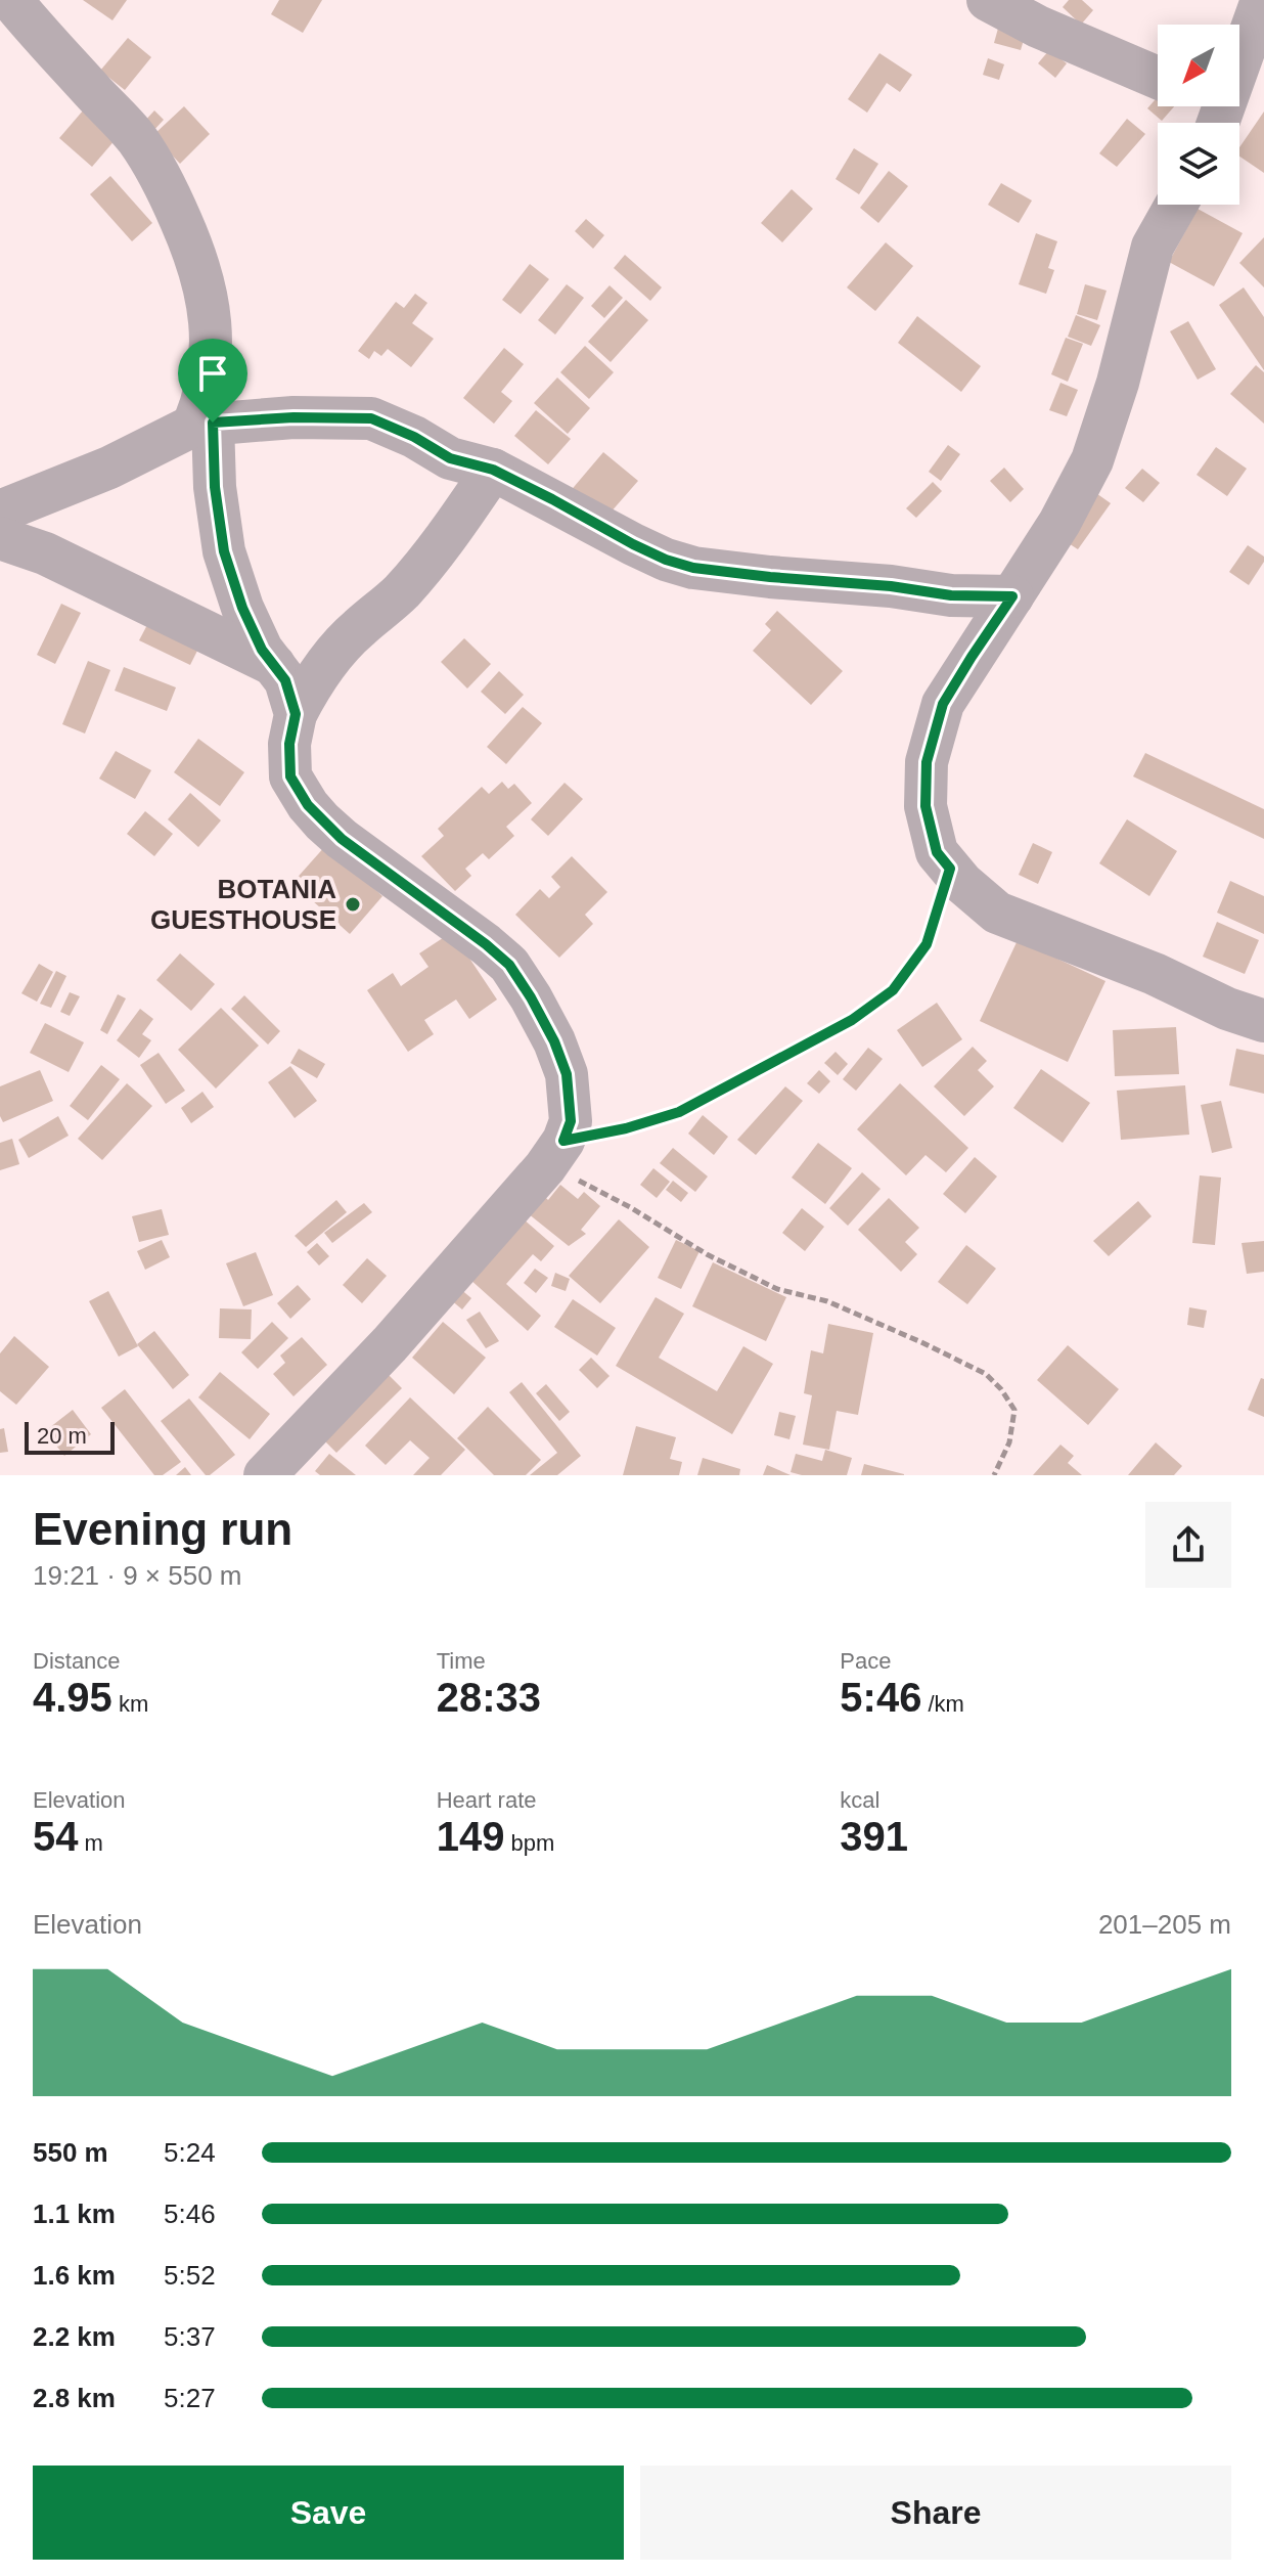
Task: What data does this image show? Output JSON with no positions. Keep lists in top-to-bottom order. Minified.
{"places":["BOTANIA GUESTHOUSE"],"scale_bar":"20 m","north":"bottom left","page":{"scale":"20 m","heading":["Evening run","19:21 · 9 × 550 m"],"stats":[["Distance","4.95 km"],["Time","28:33"],["Pace","5:46 /km"],["Elevation","54 m"],["Heart rate","149 bpm"],["kcal","391"]],"chart":["Elevation","201–205 m"],"list":[{"name":"550 m","note":"5:24"},{"name":"1.1 km","note":"5:46"},{"name":"1.6 km","note":"5:52"},{"name":"2.2 km","note":"5:37"},{"name":"2.8 km","note":"5:27"}],"buttons":["Save","Share"]}}
